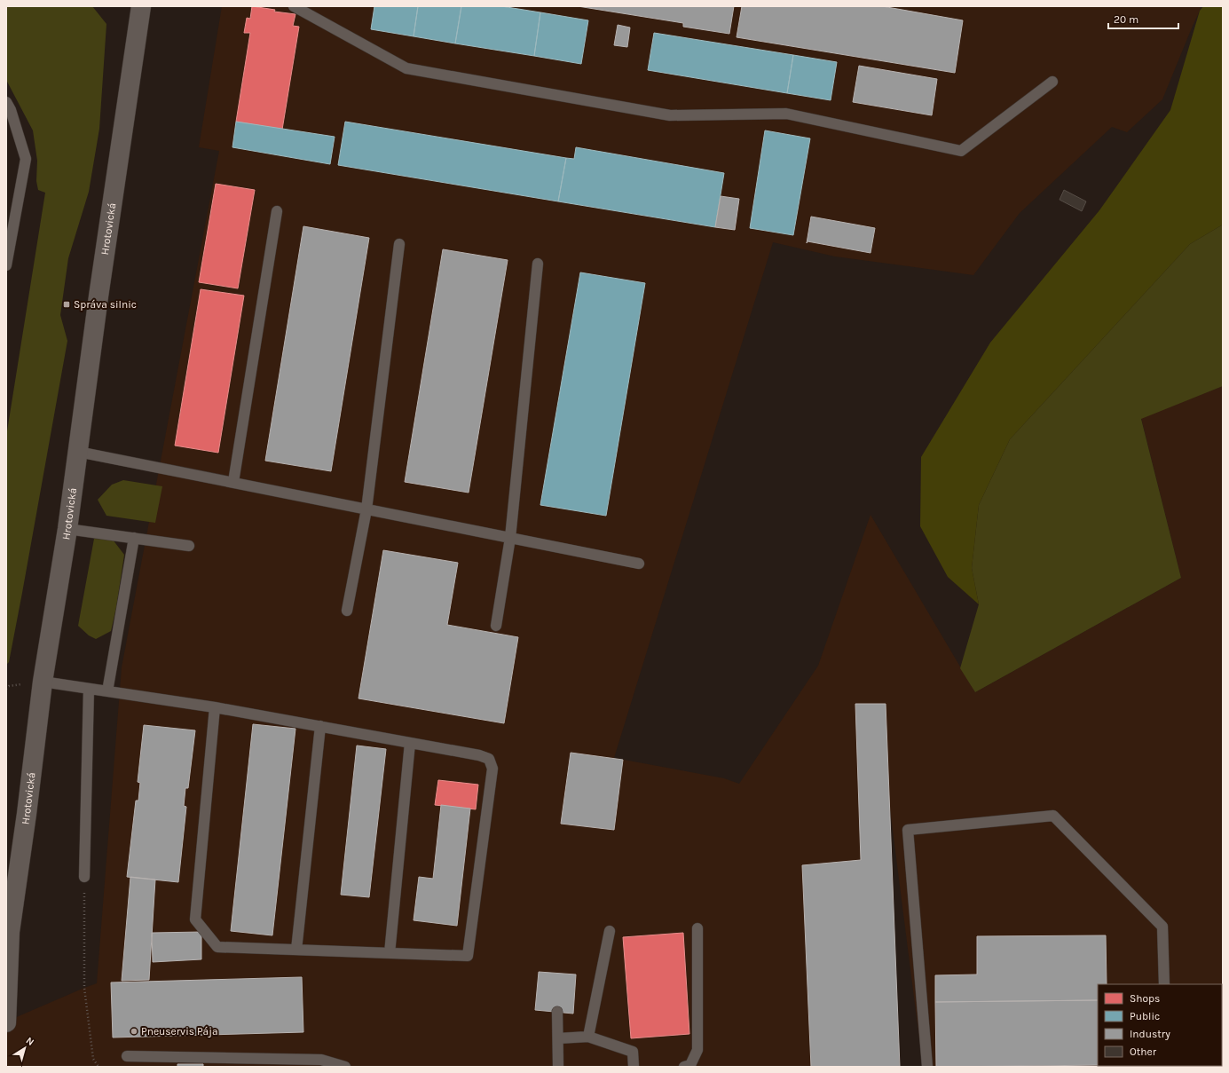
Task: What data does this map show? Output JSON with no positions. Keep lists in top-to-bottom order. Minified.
{"streets":{"main road":["Hrotovická"]},"places":{"transit":["Správa silnic"],"other":["Pneuservis Pája"]},"legend":["Shops","Public","Industry","Other"],"scale_bar":"20 m","north":"top right"}
